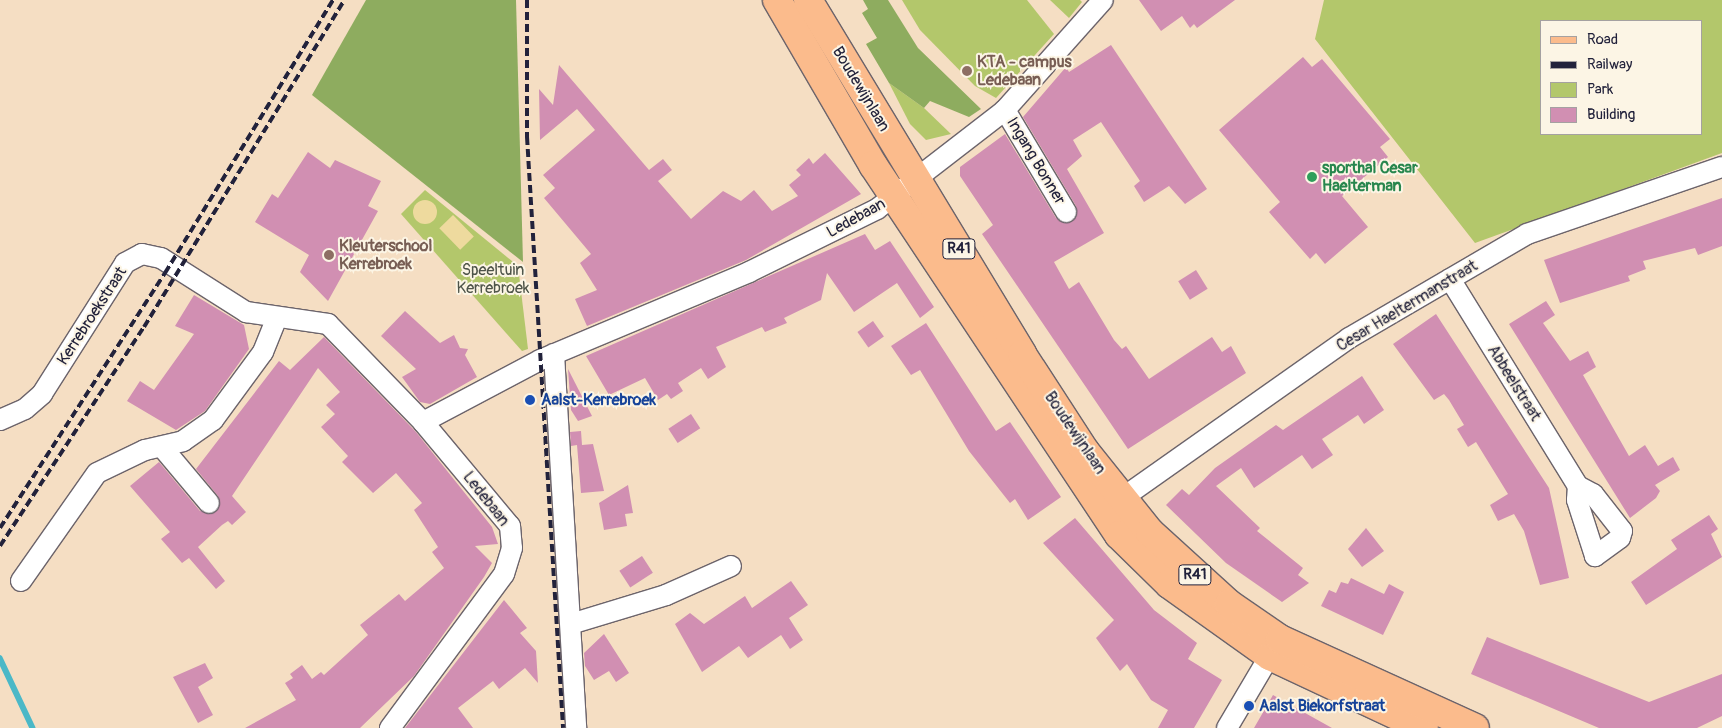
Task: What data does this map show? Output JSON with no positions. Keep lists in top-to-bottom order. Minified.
{"streets":{"main road":["Boudewijnlaan","R41"],"street":["Ingang Bonner","Ledebaan","Cesar Haeltermanstraat","Kerrebroekstraat","Abbeelstraat"]},"crossings":[["Boudewijnlaan","Ledebaan"],["Boudewijnlaan","Cesar Haeltermanstraat"],["Ingang Bonner","Ledebaan"],["Ledebaan","Kerrebroekstraat"],["Cesar Haeltermanstraat","Abbeelstraat"]],"parks":["Speeltuin Kerrebroek"],"places":["KTA - campus Ledebaan","sporthal Cesar Haelterman","Kleuterschool Kerrebroek","Aalst-Kerrebroek","Aalst Biekorfstraat"],"legend":["Road","Railway","Park","Building"]}
